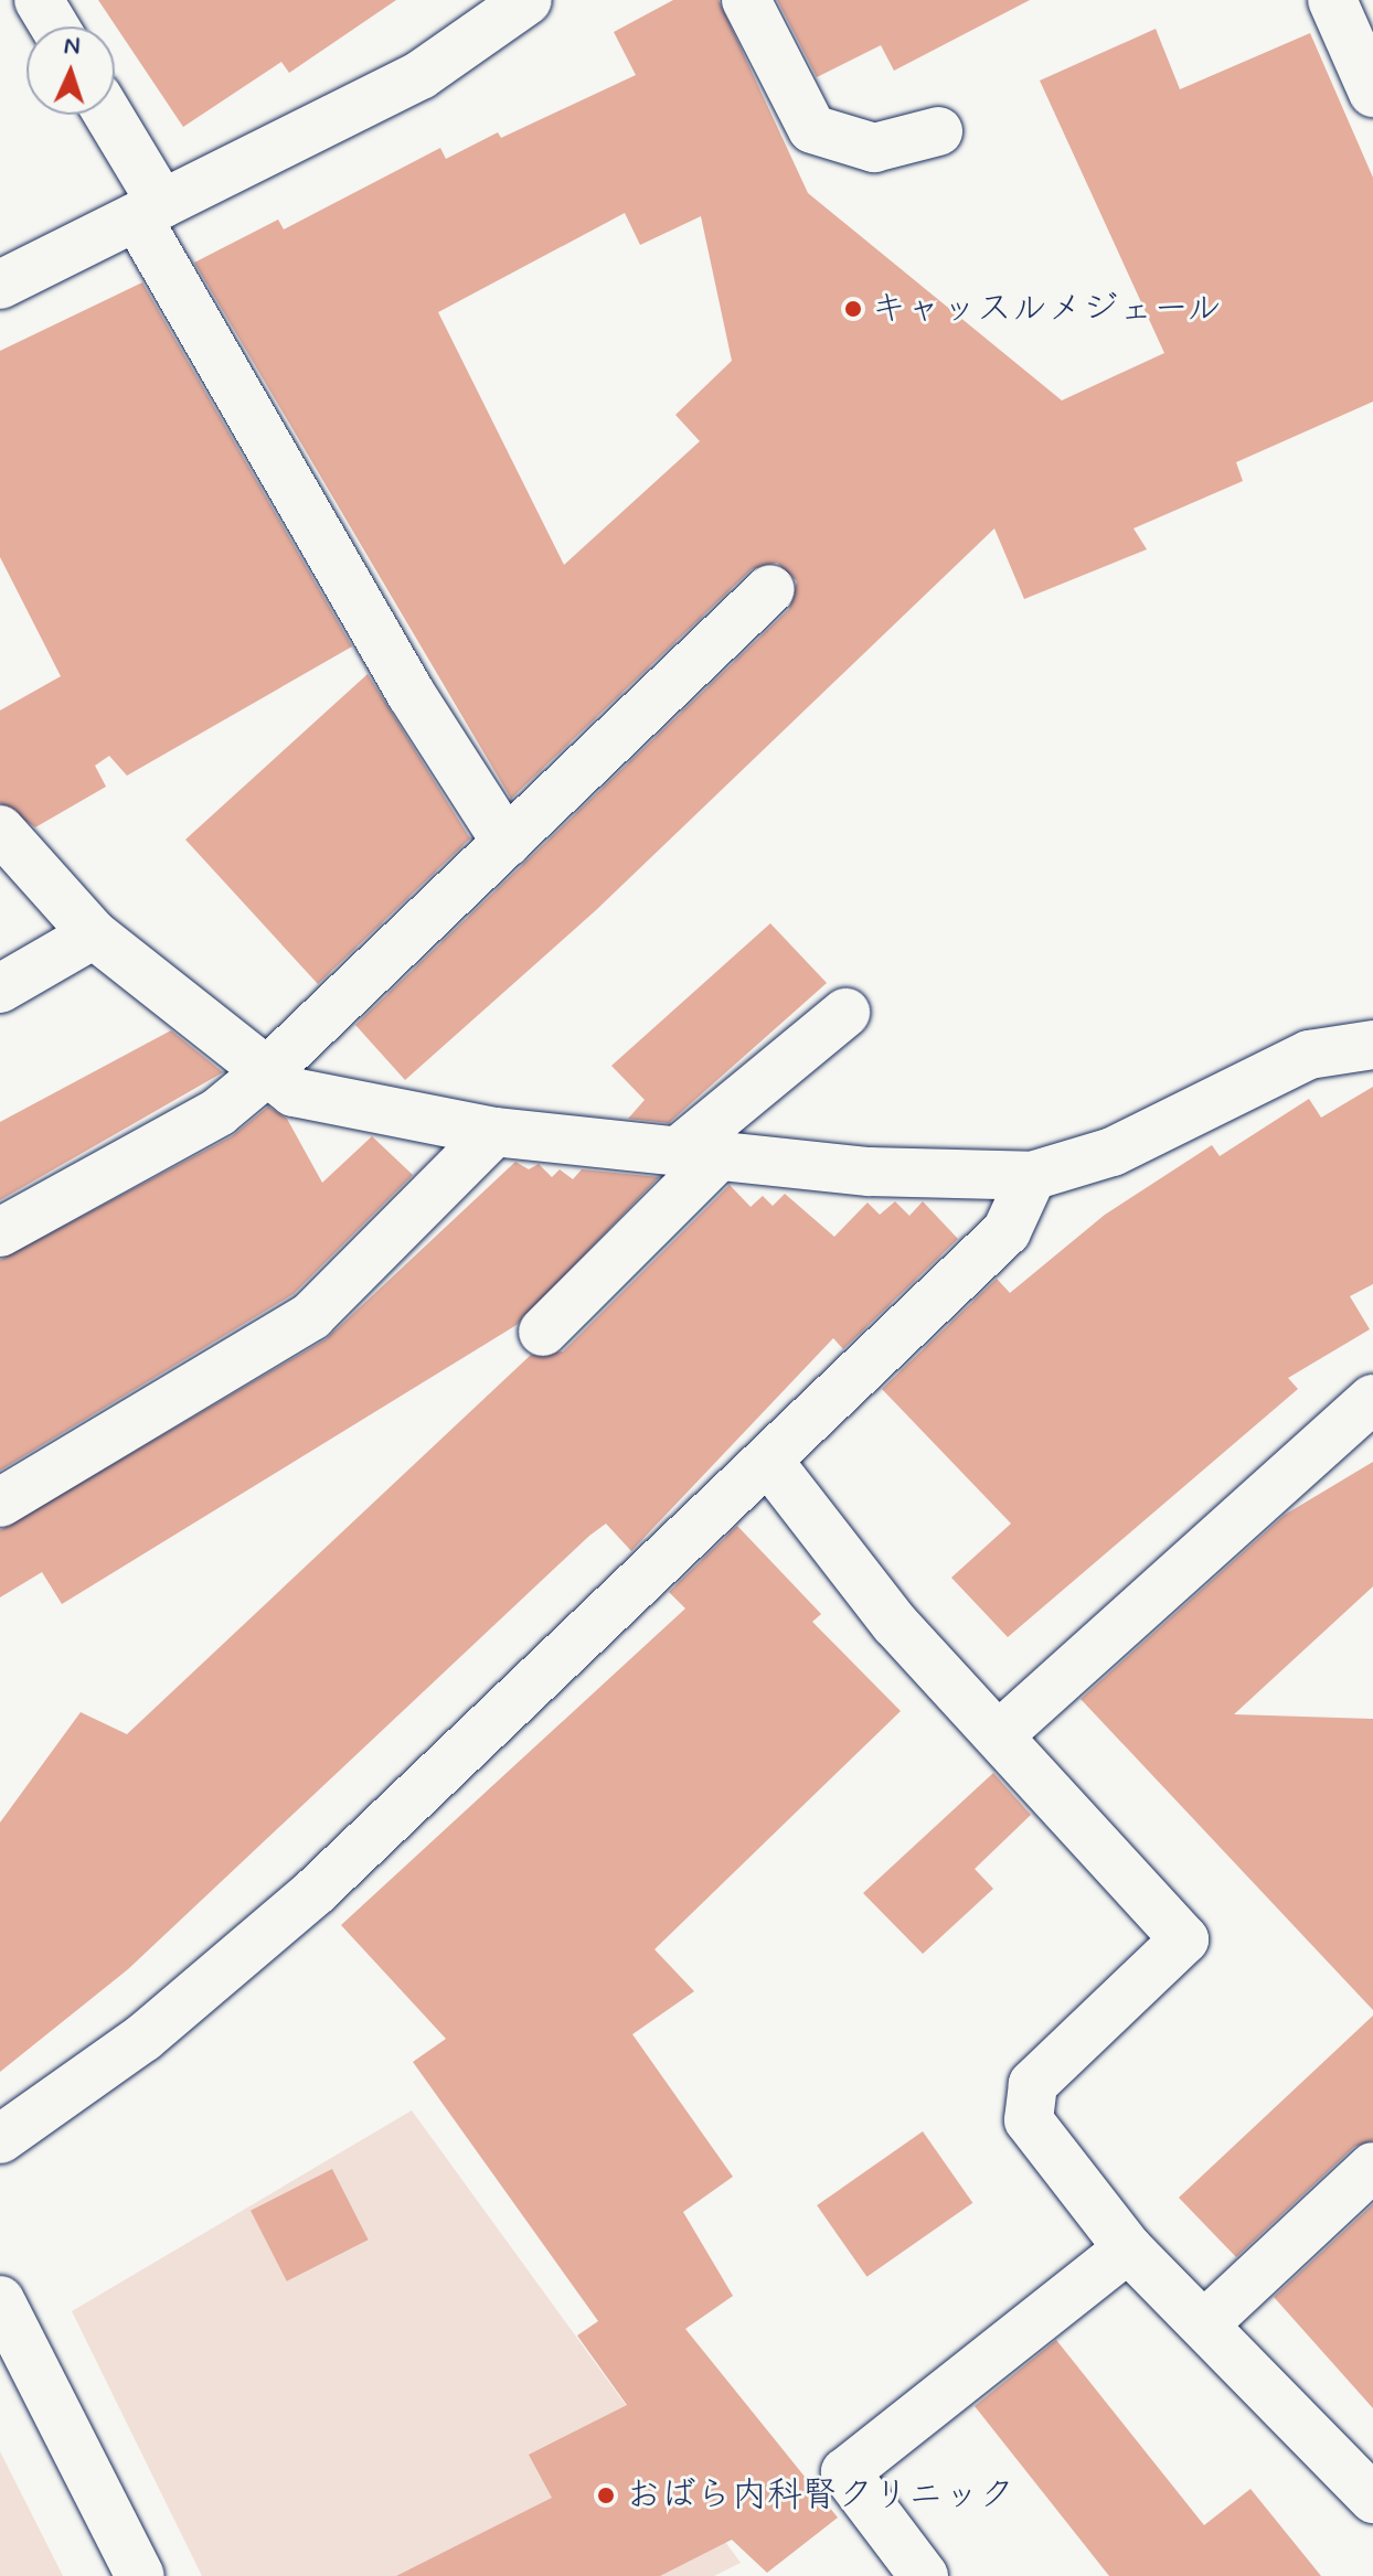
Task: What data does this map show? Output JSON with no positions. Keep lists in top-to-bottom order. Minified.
{"places":["キャッスルメジェール","おばら内科腎クリニック"],"north":"top"}
